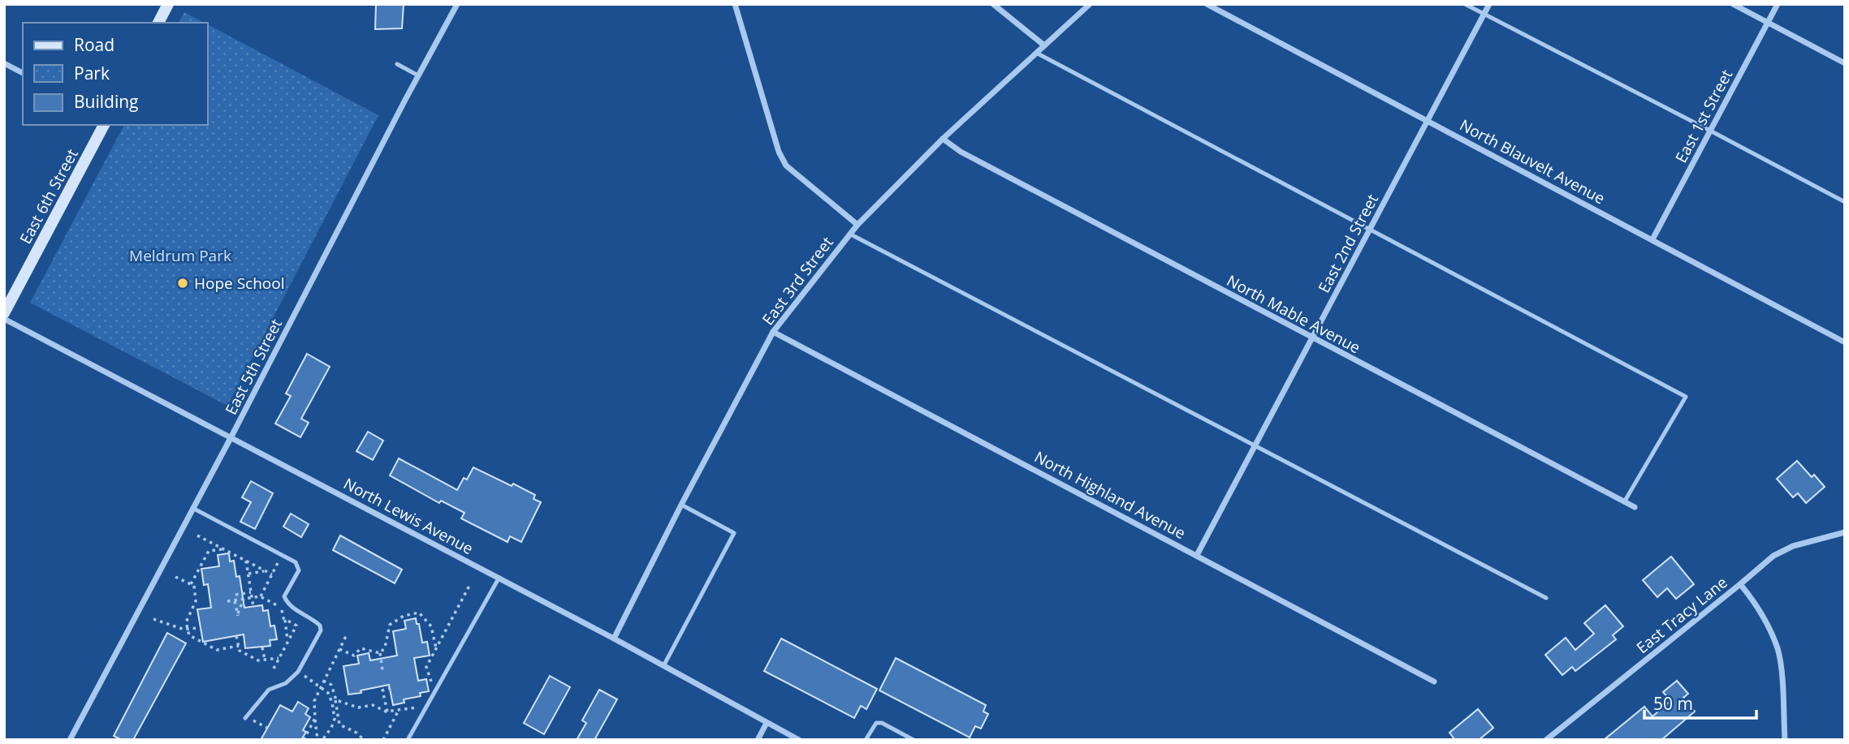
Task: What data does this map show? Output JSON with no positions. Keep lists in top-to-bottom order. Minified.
{"streets":{"main road":["East 6th Street"],"street":["East 1st Street","North Blauvelt Avenue","East 2nd Street","East 3rd Street","North Mable Avenue","East 5th Street","North Highland Avenue","North Lewis Avenue","East Tracy Lane"]},"crossings":[["East 1st Street","North Blauvelt Avenue"],["North Blauvelt Avenue","East 2nd Street"],["East 2nd Street","North Mable Avenue"],["East 2nd Street","North Highland Avenue"],["East 3rd Street","North Mable Avenue"],["East 3rd Street","North Highland Avenue"],["East 3rd Street","North Lewis Avenue"],["East 5th Street","North Lewis Avenue"]],"parks":["Meldrum Park"],"places":["Hope School"],"legend":["Road","Park","Building"],"scale_bar":"50 m"}
